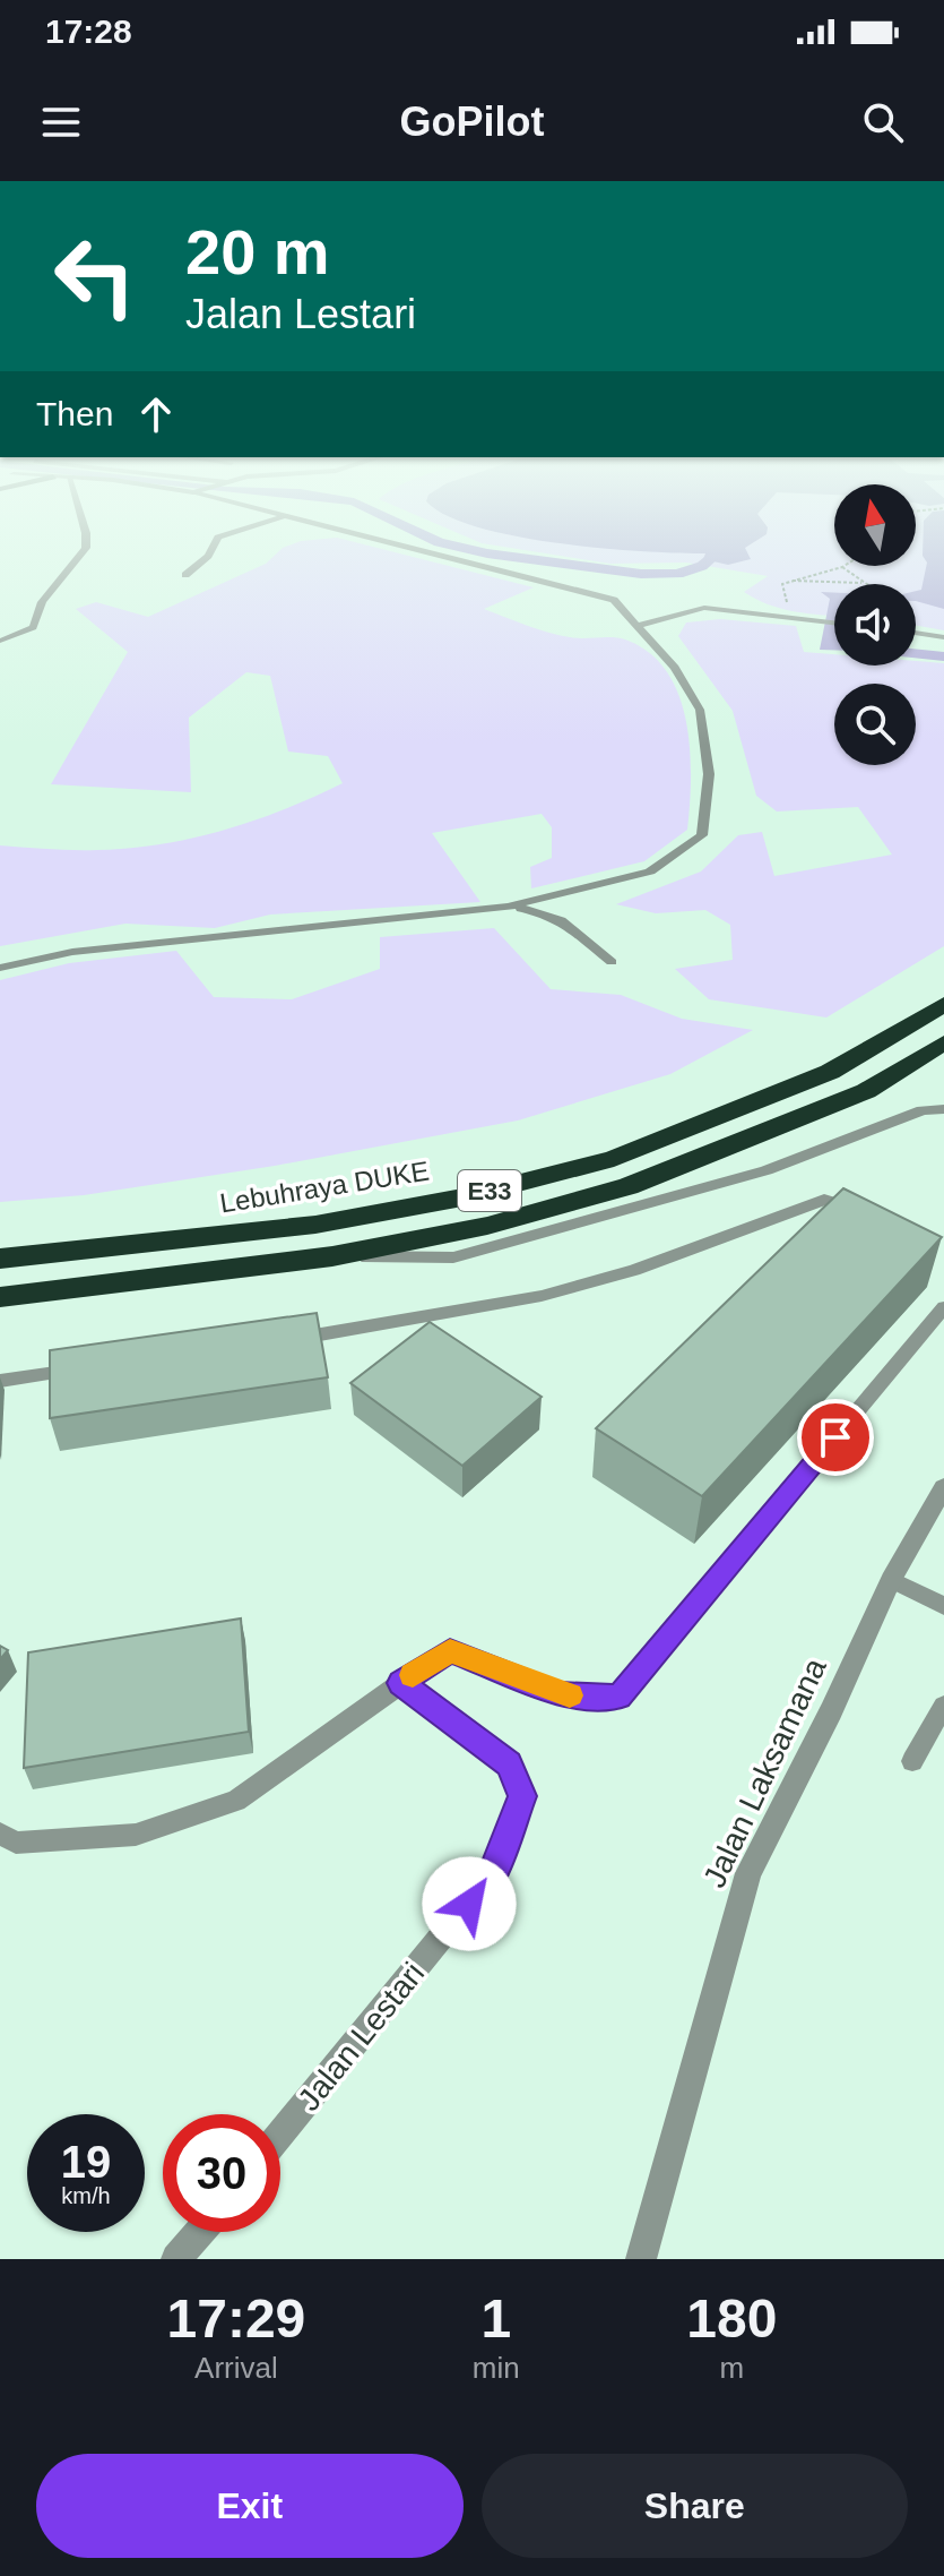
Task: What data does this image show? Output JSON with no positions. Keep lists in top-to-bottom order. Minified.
{"streets":{"highway":["Lebuhraya DUKE","E33"],"street":["Jalan Laksamana","Jalan Lestari"]},"north":"top","page":{"status":"17:28","header":"GoPilot","turn":["20 m","Jalan Lestari"],"then":"Then","speed":"19 km/h","limit":"30","eta":["17:29","Arrival","1","min","180","m"],"buttons":["Exit","Share"]}}
